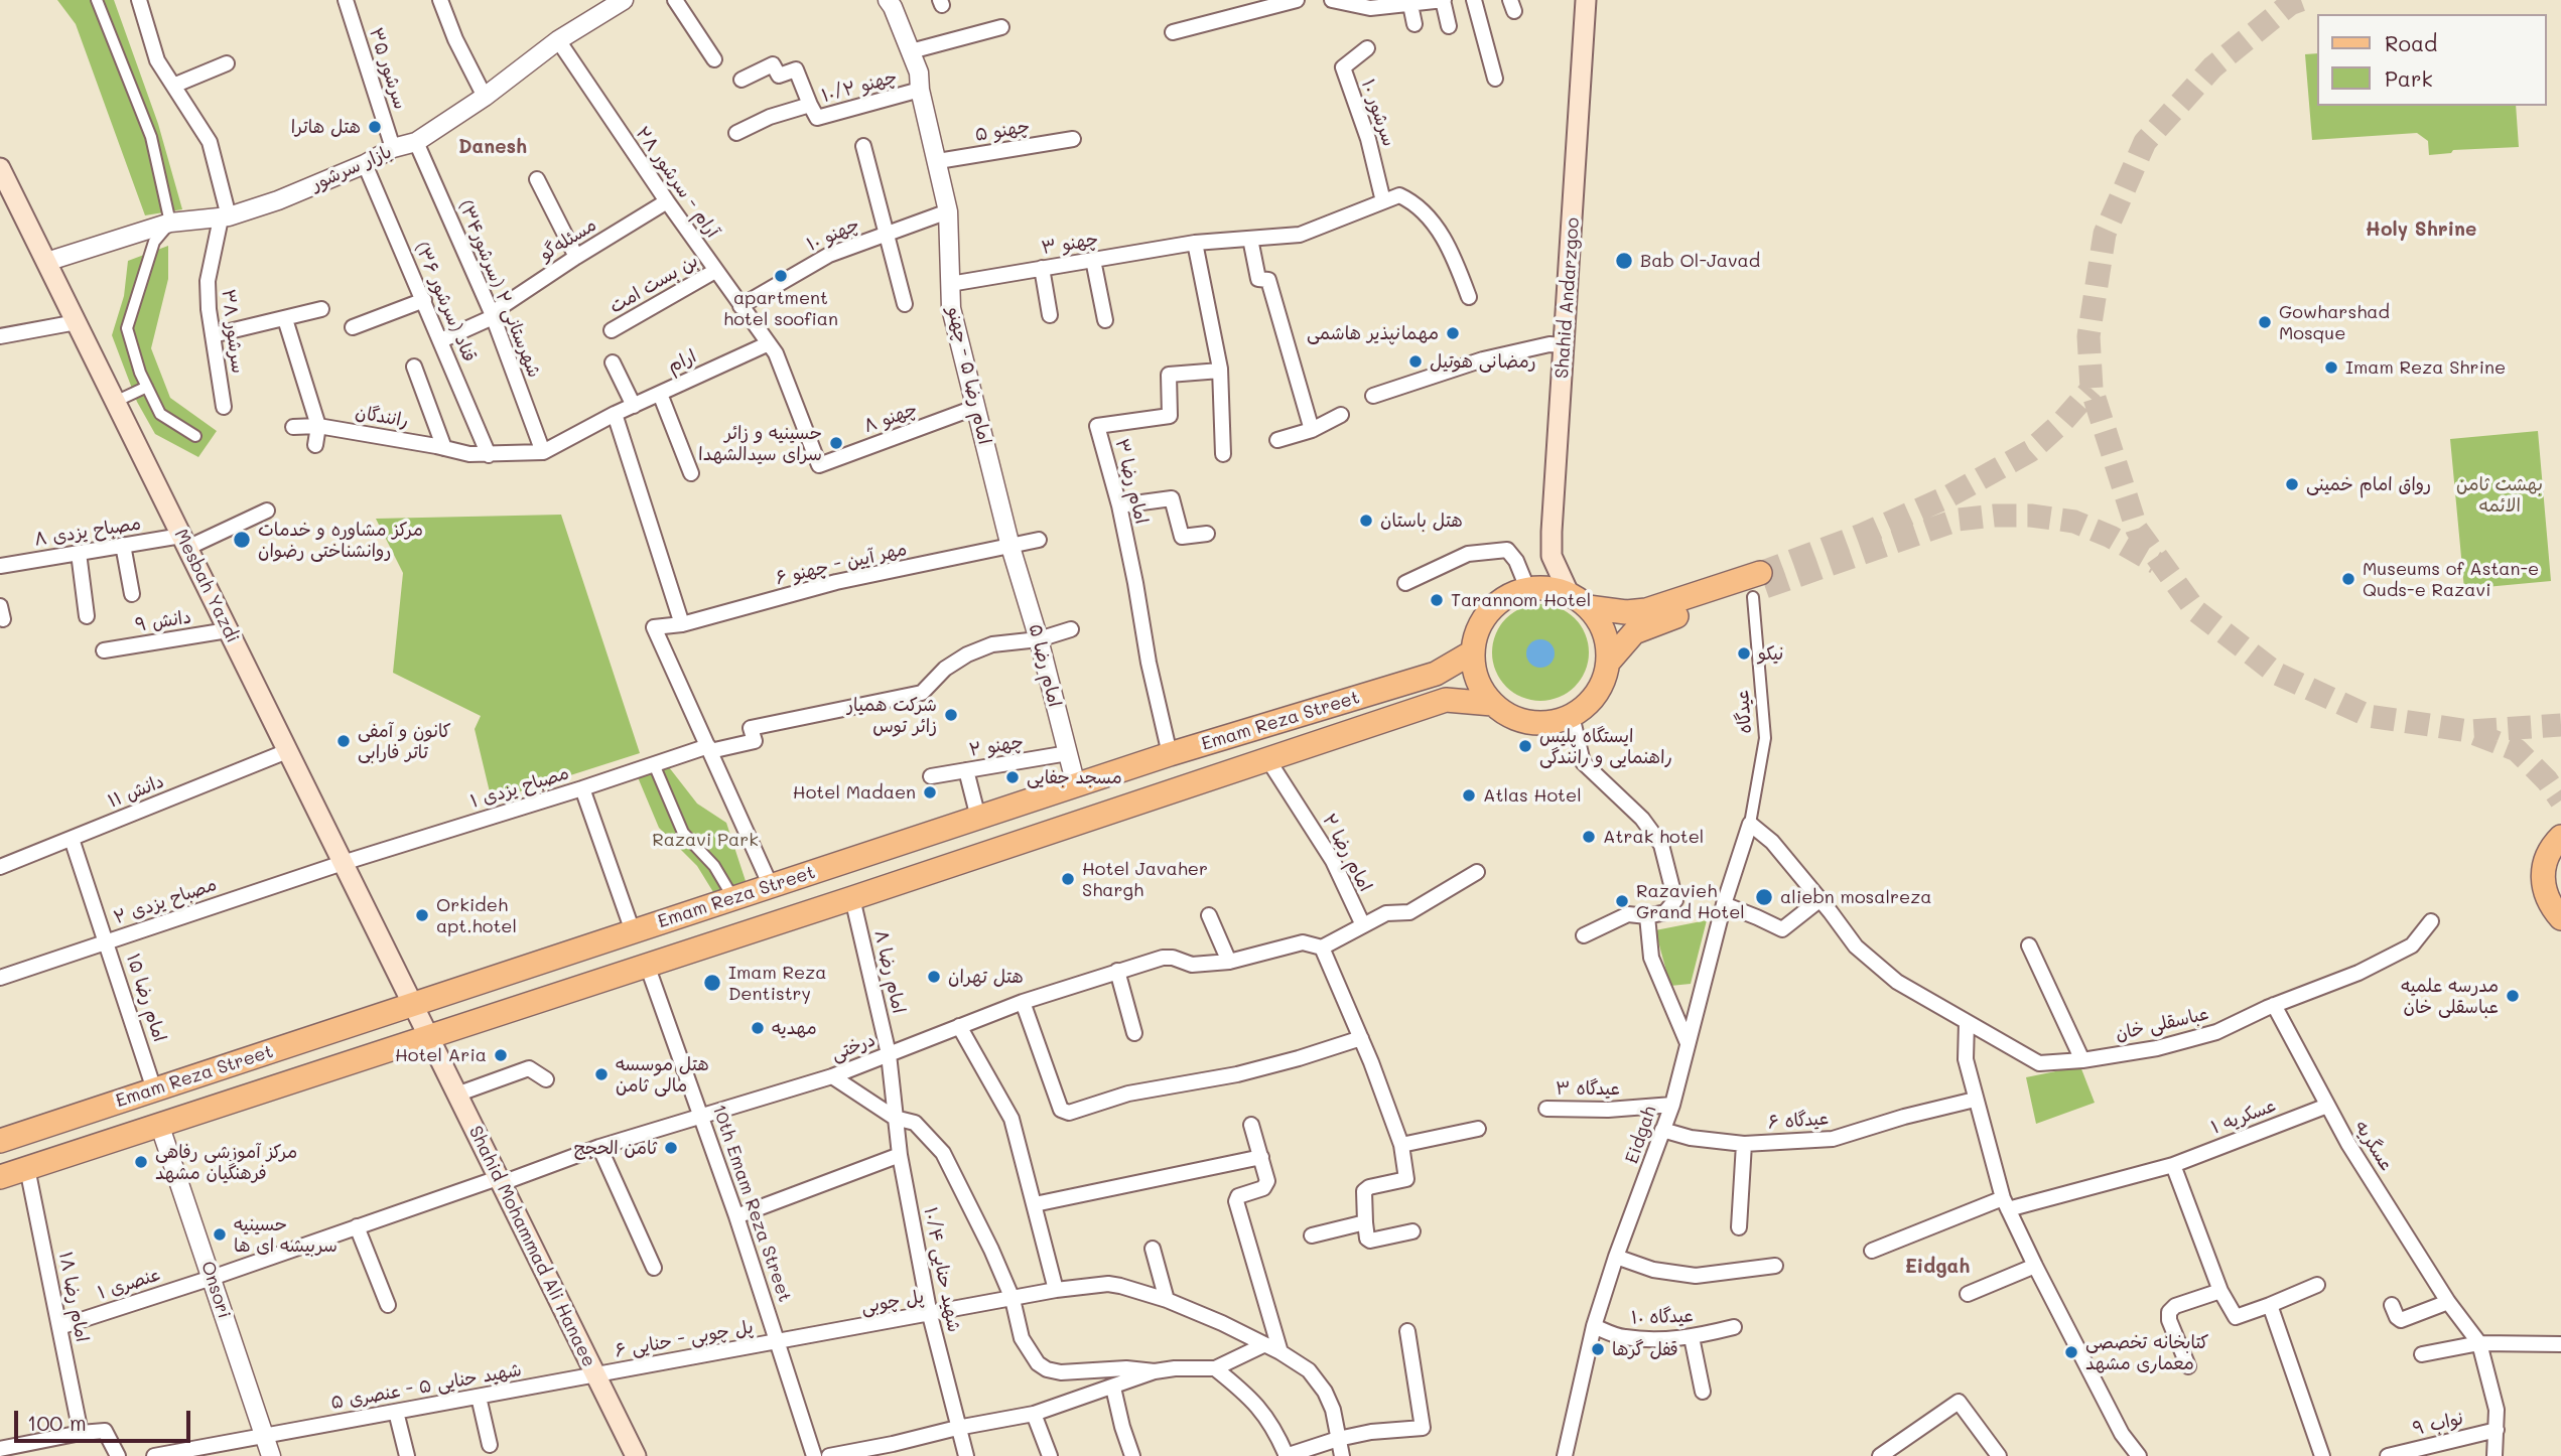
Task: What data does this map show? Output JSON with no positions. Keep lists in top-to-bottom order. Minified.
{"streets":{"main road":["Shahid Andarzgoo","Mesbah Yazdi","Emam Reza Street","Shahid Mohammad Ali Hanaee"],"street":["سرشور ۳۵","چهنو ۱۰/۲","سرشور ۱۰","چهنو ۵","بازار سرشور","آرام - سرشور ۲۸","چهنو ۱۰","مسئله‌گو","چهنو ۳","بن بست امت","شهرستانی ۲ (سرشور۳۴)","قناد (سرشور ۳۶)","سرشور ۳۸","ارام","امام رضا ۵ - چهنو","رانندگان","چهنو ۸","امام رضا ۳","مصباح یزدی ۸","مهر آیین - چهنو ۶","دانش ۹","امام رضا ۵","عیدگاه","چهنو ۲","مصباح یزدی ۱","دانش ۱۱","امام رضا ۲","مصباح یزدی ۲","امام رضا ۸","امام رضا ۱۵","عباسقلی خان","درختی","عیدگاه ۳","عسکریه ۱","عیدگاه ۶","Eidgah","عسگریه","10th Emam Reza Street","شهید حنایی ۱۰/۴","عنصری ۱","Onsori","امام رضا ۱۸","پل چوبی","عیدگاه ۱۰","پل چوبی - حنایی ۶","شهید حنایی ۵ - عنصری ۵","نواب ۹"]},"crossings":[["سرشور ۳۵","بازار سرشور"],["چهنو ۱۰/۲","امام رضا ۵ - چهنو"],["سرشور ۱۰","چهنو ۳"],["چهنو ۵","امام رضا ۵ - چهنو"],["بازار سرشور","آرام - سرشور ۲۸"],["بازار سرشور","شهرستانی ۲ (سرشور۳۴)"],["بازار سرشور","قناد (سرشور ۳۶)"],["بازار سرشور","سرشور ۳۸"],["بازار سرشور","Mesbah Yazdi"],["آرام - سرشور ۲۸","چهنو ۱۰"],["آرام - سرشور ۲۸","مسئله‌گو"],["آرام - سرشور ۲۸","بن بست امت"],["آرام - سرشور ۲۸","ارام"],["آرام - سرشور ۲۸","چهنو ۸"],["چهنو ۱۰","امام رضا ۵ - چهنو"],["مسئله‌گو","شهرستانی ۲ (سرشور۳۴)"],["مسئله‌گو","قناد (سرشور ۳۶)"],["چهنو ۳","امام رضا ۵ - چهنو"],["شهرستانی ۲ (سرشور۳۴)","رانندگان"],["Shahid Andarzgoo","Emam Reza Street"],["قناد (سرشور ۳۶)","رانندگان"],["ارام","رانندگان"],["امام رضا ۵ - چهنو","چهنو ۸"],["امام رضا ۵ - چهنو","مهر آیین - چهنو ۶"],["امام رضا ۵ - چهنو","امام رضا ۵"],["امام رضا ۳","Emam Reza Street"],["مصباح یزدی ۸","Mesbah Yazdi"],["مهر آیین - چهنو ۶","امام رضا ۵"],["مهر آیین - چهنو ۶","مصباح یزدی ۱"],["Mesbah Yazdi","دانش ۹"],["Mesbah Yazdi","Emam Reza Street"],["Mesbah Yazdi","مصباح یزدی ۱"],["Mesbah Yazdi","دانش ۱۱"],["Mesbah Yazdi","مصباح یزدی ۲"],["Mesbah Yazdi","Shahid Mohammad Ali Hanaee"],["امام رضا ۵","Emam Reza Street"],["امام رضا ۵","چهنو ۲"],["امام رضا ۵","مصباح یزدی ۱"],["عیدگاه","عباسقلی خان"],["عیدگاه","Eidgah"],["Emam Reza Street","امام رضا ۲"],["Emam Reza Street","امام رضا ۸"],["Emam Reza Street","امام رضا ۱۵"],["Emam Reza Street","10th Emam Reza Street"],["Emam Reza Street","Shahid Mohammad Ali Hanaee"],["Emam Reza Street","Onsori"],["Emam Reza Street","امام رضا ۱۸"],["مصباح یزدی ۱","مصباح یزدی ۲"],["دانش ۱۱","امام رضا ۱۵"],["مصباح یزدی ۲","امام رضا ۱۵"],["امام رضا ۸","درختی"],["امام رضا ۸","شهید حنایی ۱۰/۴"],["عباسقلی خان","Eidgah"],["عباسقلی خان","عسگریه"],["درختی","10th Emam Reza Street"],["درختی","Shahid Mohammad Ali Hanaee"],["درختی","عنصری ۱"],["عیدگاه ۳","Eidgah"],["عسکریه ۱","عسگریه"],["عیدگاه ۶","Eidgah"],["Eidgah","عیدگاه ۱۰"],["10th Emam Reza Street","پل چوبی"],["10th Emam Reza Street","پل چوبی - حنایی ۶"],["Shahid Mohammad Ali Hanaee","پل چوبی - حنایی ۶"],["Shahid Mohammad Ali Hanaee","شهید حنایی ۵ - عنصری ۵"],["شهید حنایی ۱۰/۴","پل چوبی"],["عنصری ۱","Onsori"],["عنصری ۱","امام رضا ۱۸"],["Onsori","شهید حنایی ۵ - عنصری ۵"],["پل چوبی","پل چوبی - حنایی ۶"],["پل چوبی - حنایی ۶","شهید حنایی ۵ - عنصری ۵"]],"districts":["Danesh","Holy Shrine","Eidgah"],"parks":["بهشت ثامن الائمه","Razavi Park"],"places":["هتل هاترا","Bab Ol-Javad","apartment hotel soofian","Gowharshad Mosque","مهمانپذیر هاشمی","رمضانی هوتیل","Imam Reza Shrine","حسینیه و زائر سرای سیدالشهدا","رواق امام خمینی","هتل باستان","مرکز مشاوره و خدمات روانشناختی رضوان","Museums of Astan-e Quds-e Razavi","Tarannom Hotel","نیکو","شرکت همیار زائر توس","کانون و آمفی تاتر فارابی","ایستگاه پلیس راهنمایی و رانندگی","مسجد جفایی","Hotel Madaen","Atlas Hotel","Atrak hotel","Hotel Javaher Shargh","aliebn mosalreza","Razavieh Grand Hotel","Orkideh apt.hotel","هتل تهران","Imam Reza Dentistry","مدرسه علمیه عباسقلی خان","مهدیه","Hotel Aria","هتل موسسه مالی ثامن","ثامن الحجج","مرکز آموزشی رفاهی فرهنگیان مشهد","حسینیه سربیشه ای ها","قفل گرها","کتابخانه تخصصی معماری مشهد"],"legend":["Road","Park"],"scale_bar":"100 m"}
